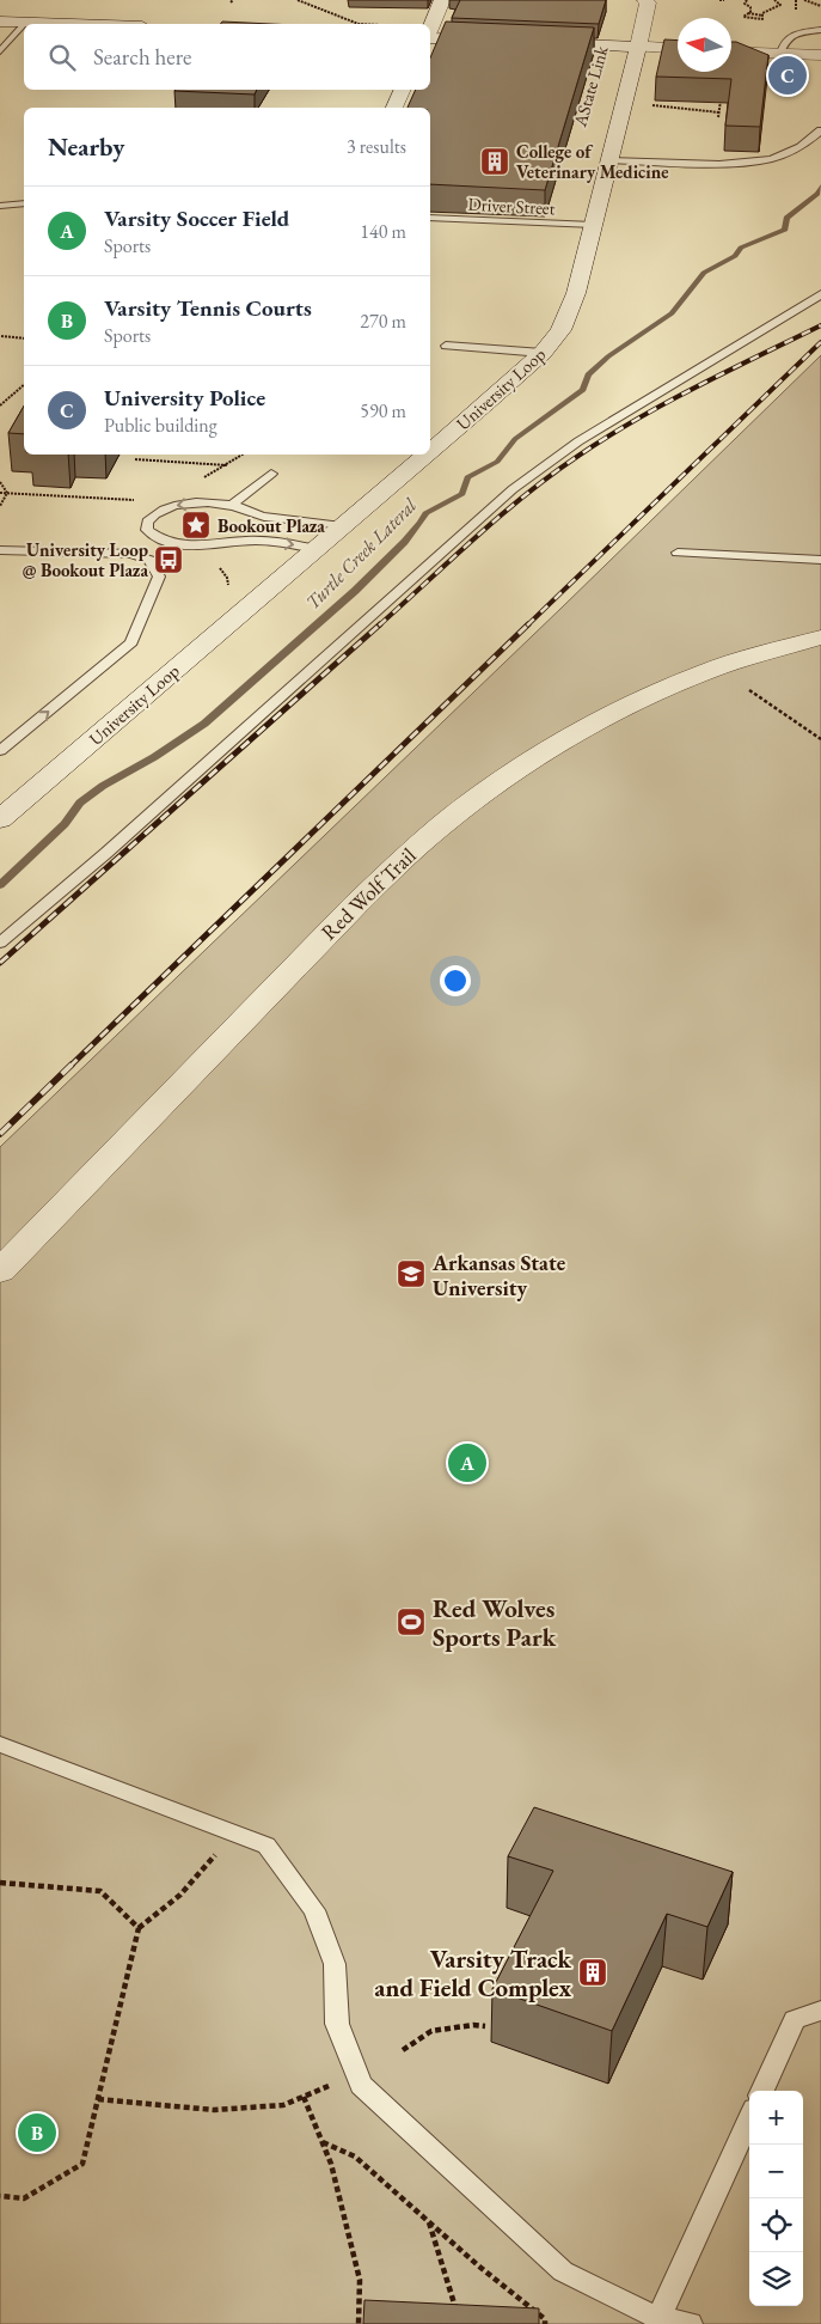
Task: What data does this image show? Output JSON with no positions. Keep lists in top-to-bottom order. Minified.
{"streets":{"street":["University Loop","Red Wolf Trail"],"lane":["Driver Street"]},"crossings":[["Driver Street","University Loop"]],"water":["Turtle Creek Lateral"],"places":{"building":["College of Veterinary Medicine","Varsity Track and Field Complex"],"place":["Bookout Plaza"],"bus stop":["University Loop @ Bookout Plaza"],"school or university":["Arkansas State University"],"sports":["Red Wolves Sports Park"]},"north":"left","page":{"search":"Search here","pins":["C","A","B"],"heading":["Nearby","3 results"],"list":[{"mark":"A","name":"Varsity Soccer Field","note":"Sports","value":"140 m"},{"mark":"B","name":"Varsity Tennis Courts","note":"Sports","value":"270 m"},{"mark":"C","name":"University Police","note":"Public building","value":"590 m"}],"map_buttons":["+","−"]}}
